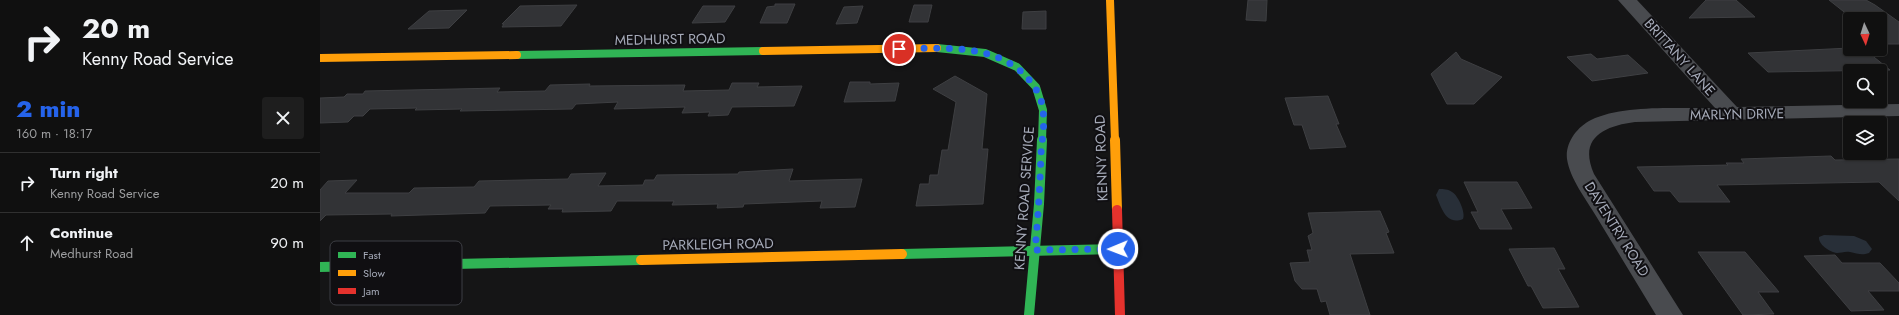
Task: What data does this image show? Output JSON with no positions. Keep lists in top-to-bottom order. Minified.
{"streets":{"street":["MEDHURST ROAD","BRITTANY LANE","MARLYN DRIVE","KENNY ROAD","KENNY ROAD SERVICE","DAVENTRY ROAD","PARKLEIGH ROAD"]},"crossings":[["MEDHURST ROAD","KENNY ROAD SERVICE"],["BRITTANY LANE","MARLYN DRIVE"],["MARLYN DRIVE","DAVENTRY ROAD"],["KENNY ROAD","PARKLEIGH ROAD"],["KENNY ROAD SERVICE","PARKLEIGH ROAD"]],"legend":["Fast","Slow","Jam"],"north":"bottom","page":{"turn":["20 m","Kenny Road Service"],"heading":["2 min","160 m · 18:17"],"list":[{"name":"Turn right","note":"Kenny Road Service","value":"20 m"},{"name":"Continue","note":"Medhurst Road","value":"90 m"}]}}
